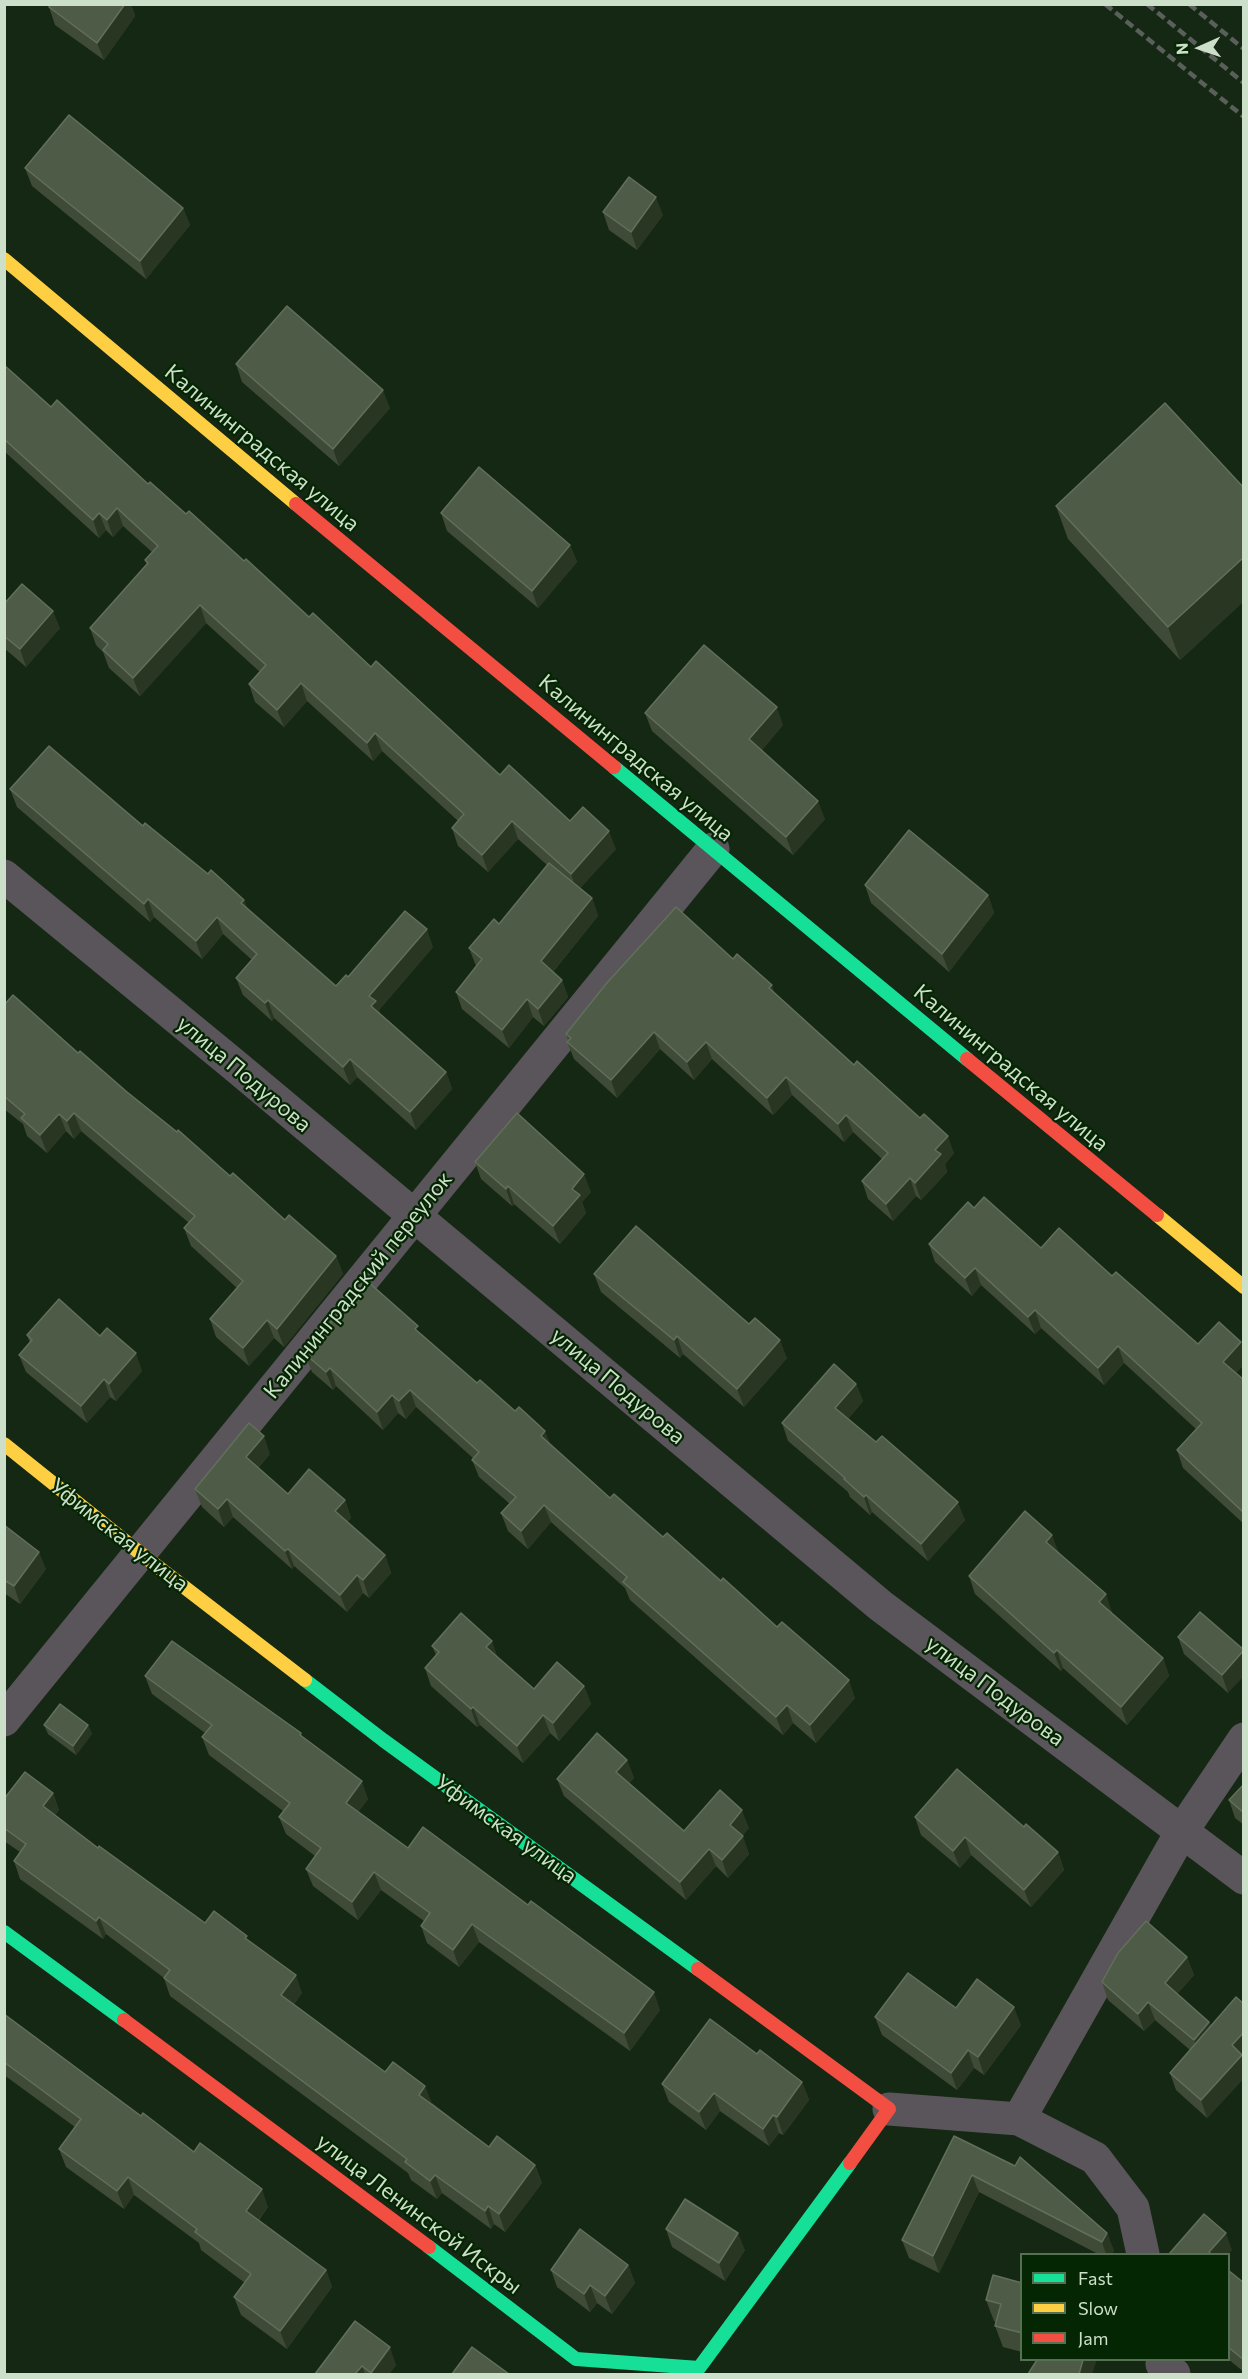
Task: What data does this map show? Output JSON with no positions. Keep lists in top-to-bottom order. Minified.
{"streets":{"street":["Калининградская улица","улица Подурова","Калининградский переулок","Уфимская улица","улица Ленинской Искры"]},"crossings":[["Калининградская улица","Калининградский переулок"],["улица Подурова","Калининградский переулок"],["Калининградский переулок","Уфимская улица"],["Уфимская улица","улица Ленинской Искры"]],"legend":["Fast","Slow","Jam"],"north":"left"}
